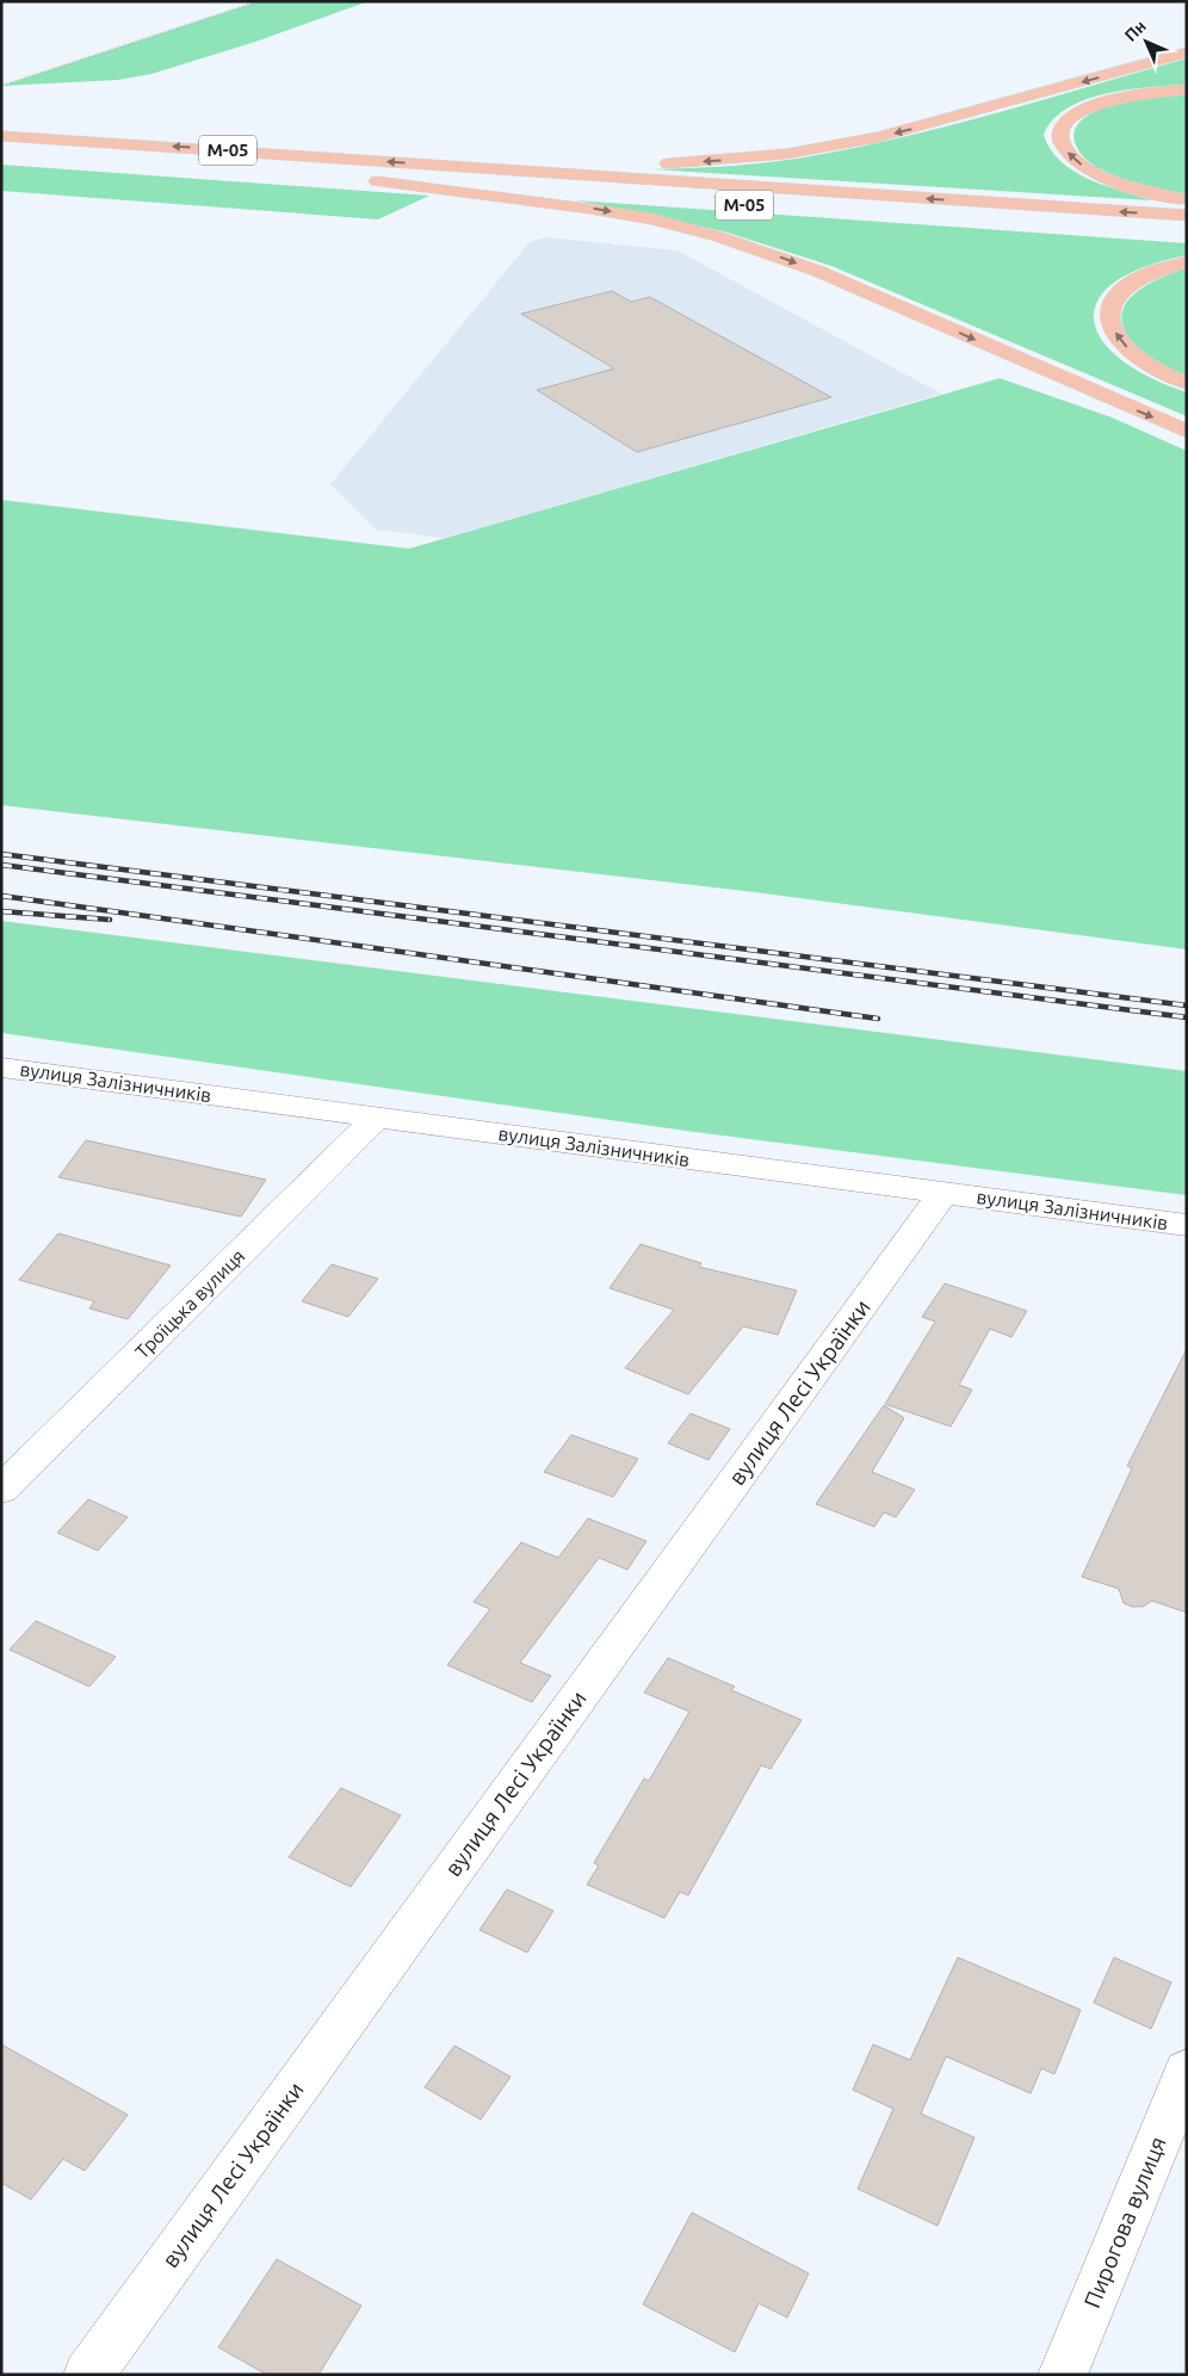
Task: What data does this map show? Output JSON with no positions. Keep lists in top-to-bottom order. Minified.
{"streets":{"highway":["М-05"],"street":["вулиця Залізничників","Троїцька вулиця","вулиця Лесі Українки","Пирогова вулиця"]},"crossings":[["вулиця Залізничників","Троїцька вулиця"],["вулиця Залізничників","вулиця Лесі Українки"]],"north":"top left"}
